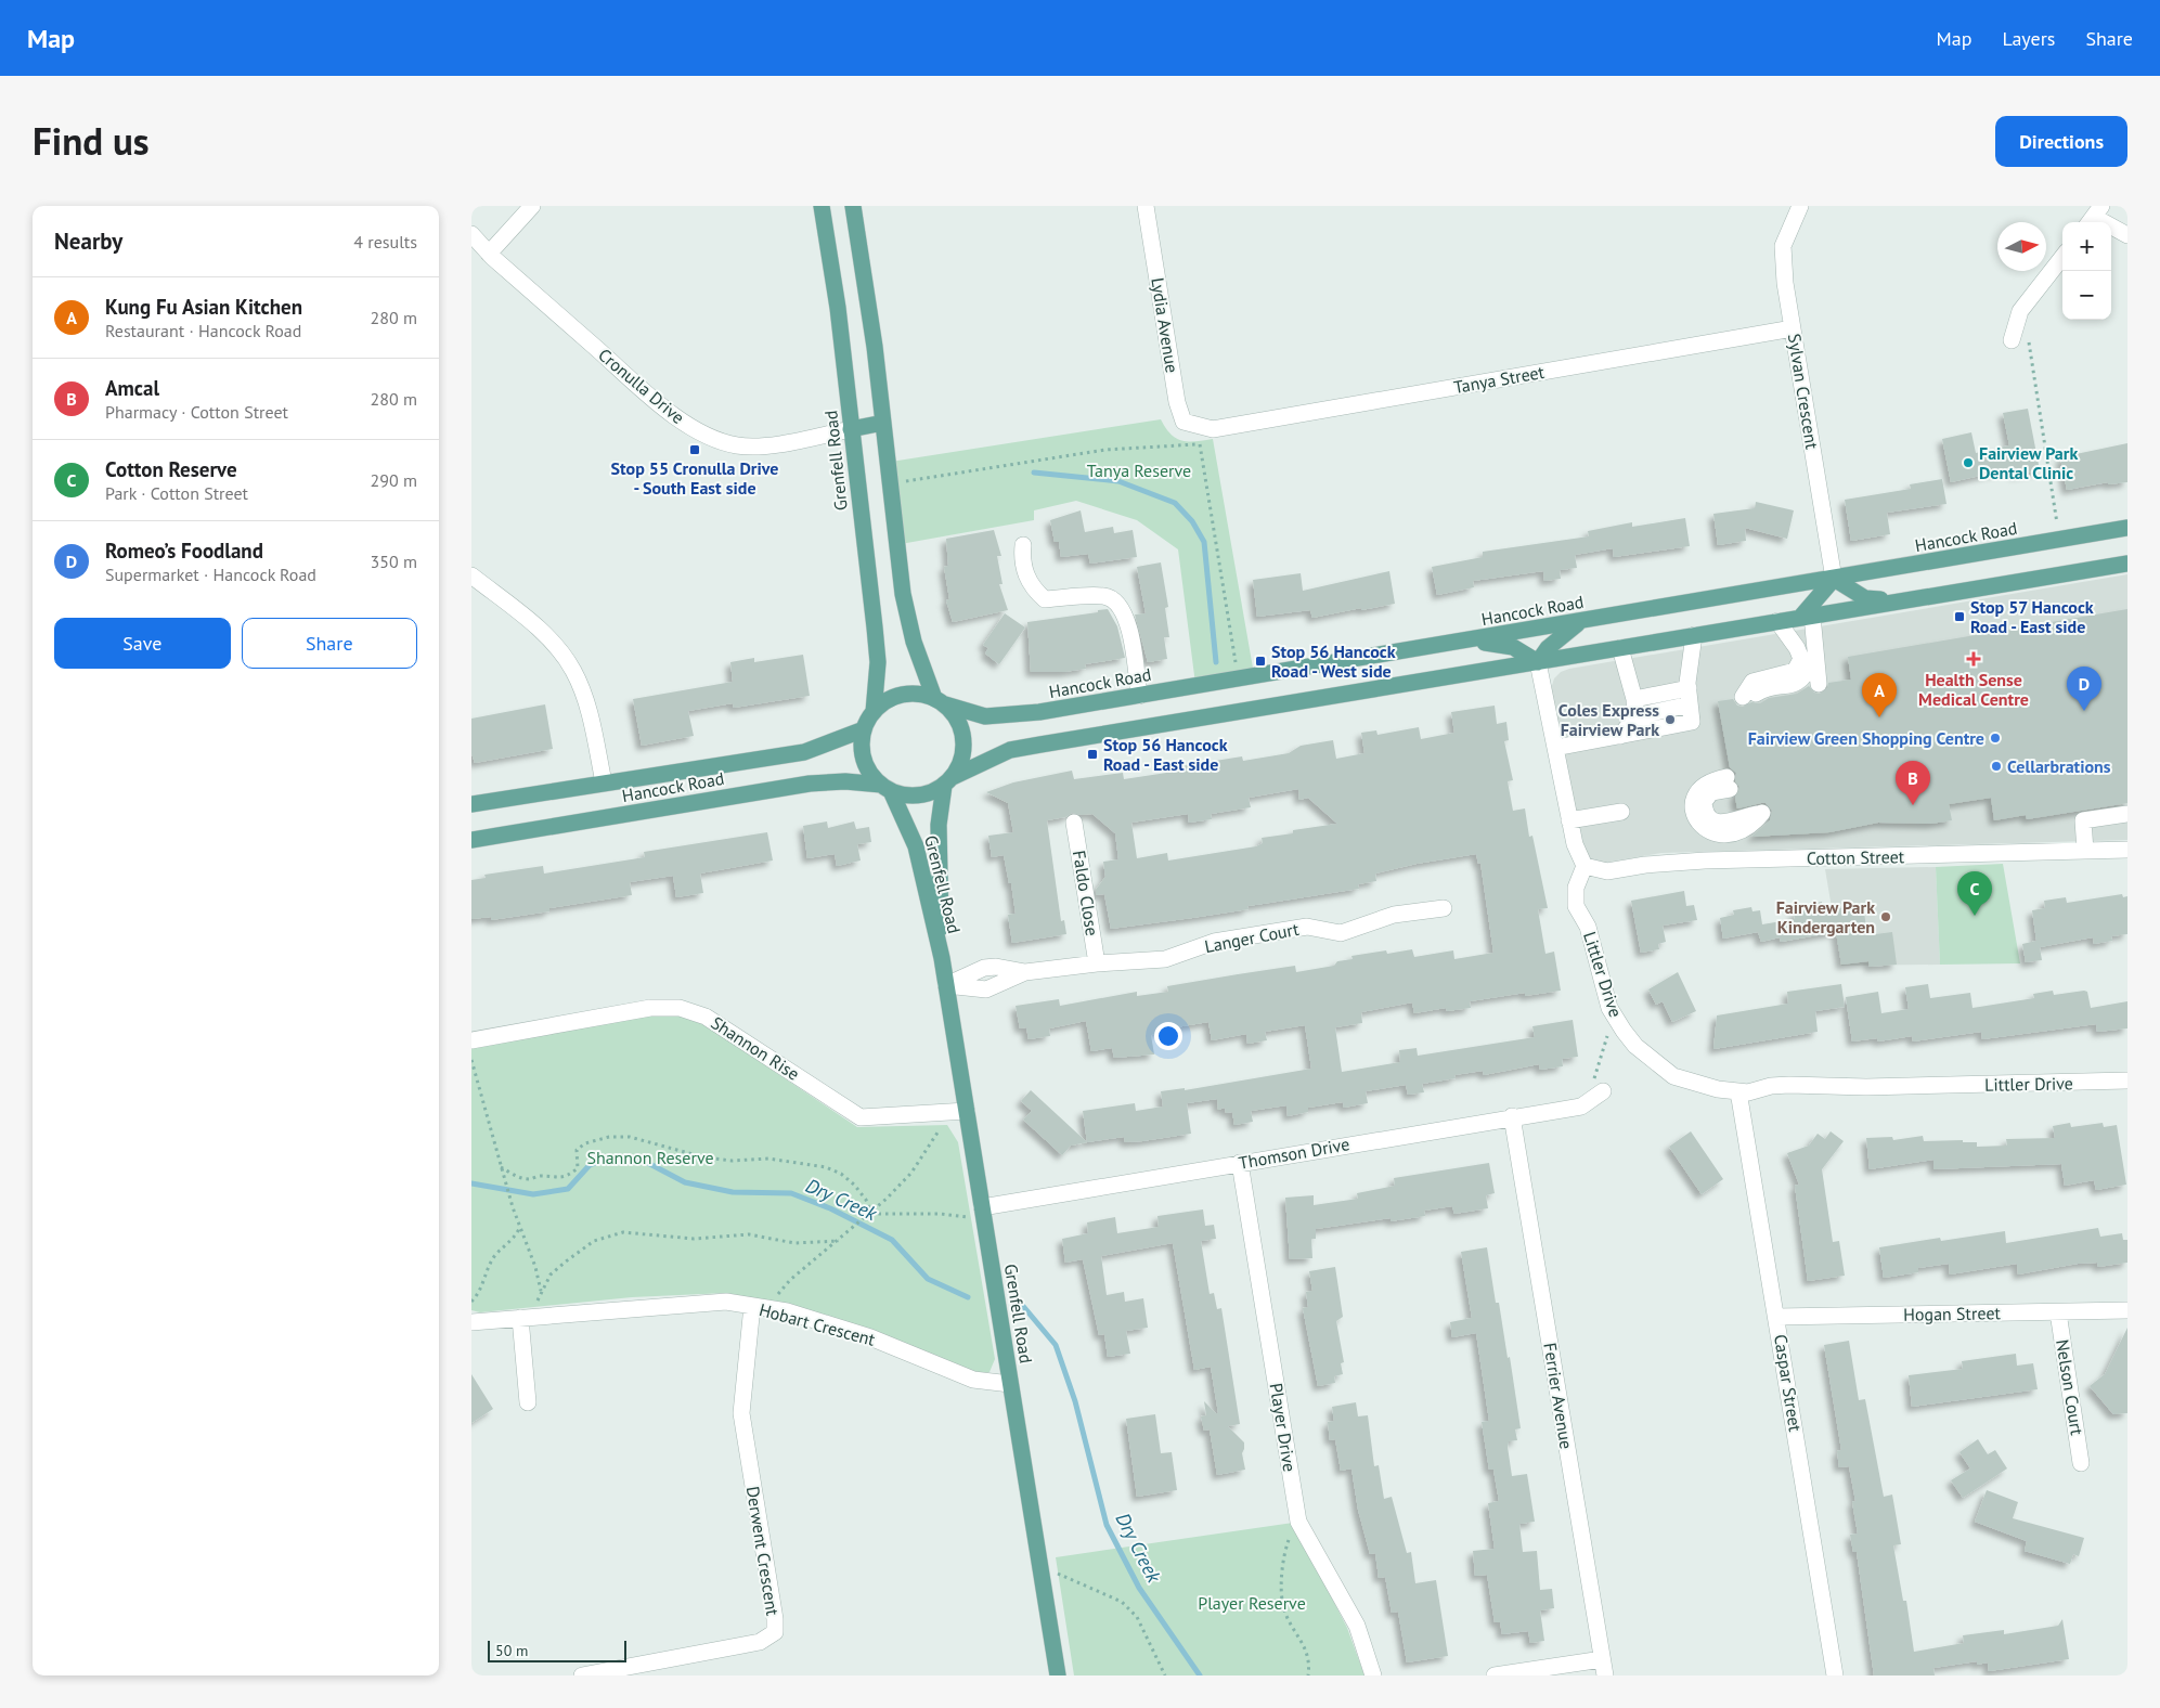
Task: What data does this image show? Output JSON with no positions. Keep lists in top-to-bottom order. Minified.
{"streets":{"main road":["Grenfell Road","Hancock Road"],"street":["Lydia Avenue","Tanya Street","Cronulla Drive","Sylvan Crescent","Cotton Street","Faldo Close","Langer Court","Littler Drive","Shannon Rise","Thomson Drive","Hogan Street","Hobart Crescent","Caspar Street","Nelson Court","Ferrier Avenue","Player Drive","Derwent Crescent"]},"crossings":[["Lydia Avenue","Tanya Street"],["Tanya Street","Sylvan Crescent"],["Cronulla Drive","Grenfell Road"],["Sylvan Crescent","Hancock Road"],["Grenfell Road","Hancock Road"],["Grenfell Road","Langer Court"],["Grenfell Road","Shannon Rise"],["Grenfell Road","Thomson Drive"],["Grenfell Road","Hobart Crescent"],["Cotton Street","Littler Drive"],["Faldo Close","Langer Court"],["Littler Drive","Caspar Street"],["Thomson Drive","Ferrier Avenue"],["Thomson Drive","Player Drive"],["Hogan Street","Caspar Street"],["Hogan Street","Nelson Court"],["Hobart Crescent","Derwent Crescent"]],"water":["Dry Creek"],"parks":["Tanya Reserve","Shannon Reserve","Player Reserve"],"places":{"transit":["Stop 55 Cronulla Drive - South East side","Stop 57 Hancock Road - East side","Stop 56 Hancock Road - West side","Stop 56 Hancock Road - East side"],"other":["Fairview Park Dental Clinic","Coles Express Fairview Park","Fairview Green Shopping Centre","Cellarbrations","Fairview Park Kindergarten"],"health":["Health Sense Medical Centre"]},"scale_bar":"50 m","north":"right","page":{"header":"Map","nav":["Map","Layers","Share"],"title":"Find us","buttons":["Directions",["Save","Share"]],"heading":["Nearby","4 results"],"map_buttons":["+","−"],"list":[{"mark":"A","name":"Kung Fu Asian Kitchen","note":"Restaurant · Hancock Road","value":"280 m"},{"mark":"B","name":"Amcal","note":"Pharmacy · Cotton Street","value":"280 m"},{"mark":"C","name":"Cotton Reserve","note":"Park · Cotton Street","value":"290 m"},{"mark":"D","name":"Romeo’s Foodland","note":"Supermarket · Hancock Road","value":"350 m"}],"pins":["D","A","B","C"],"scale":"50 m"}}
